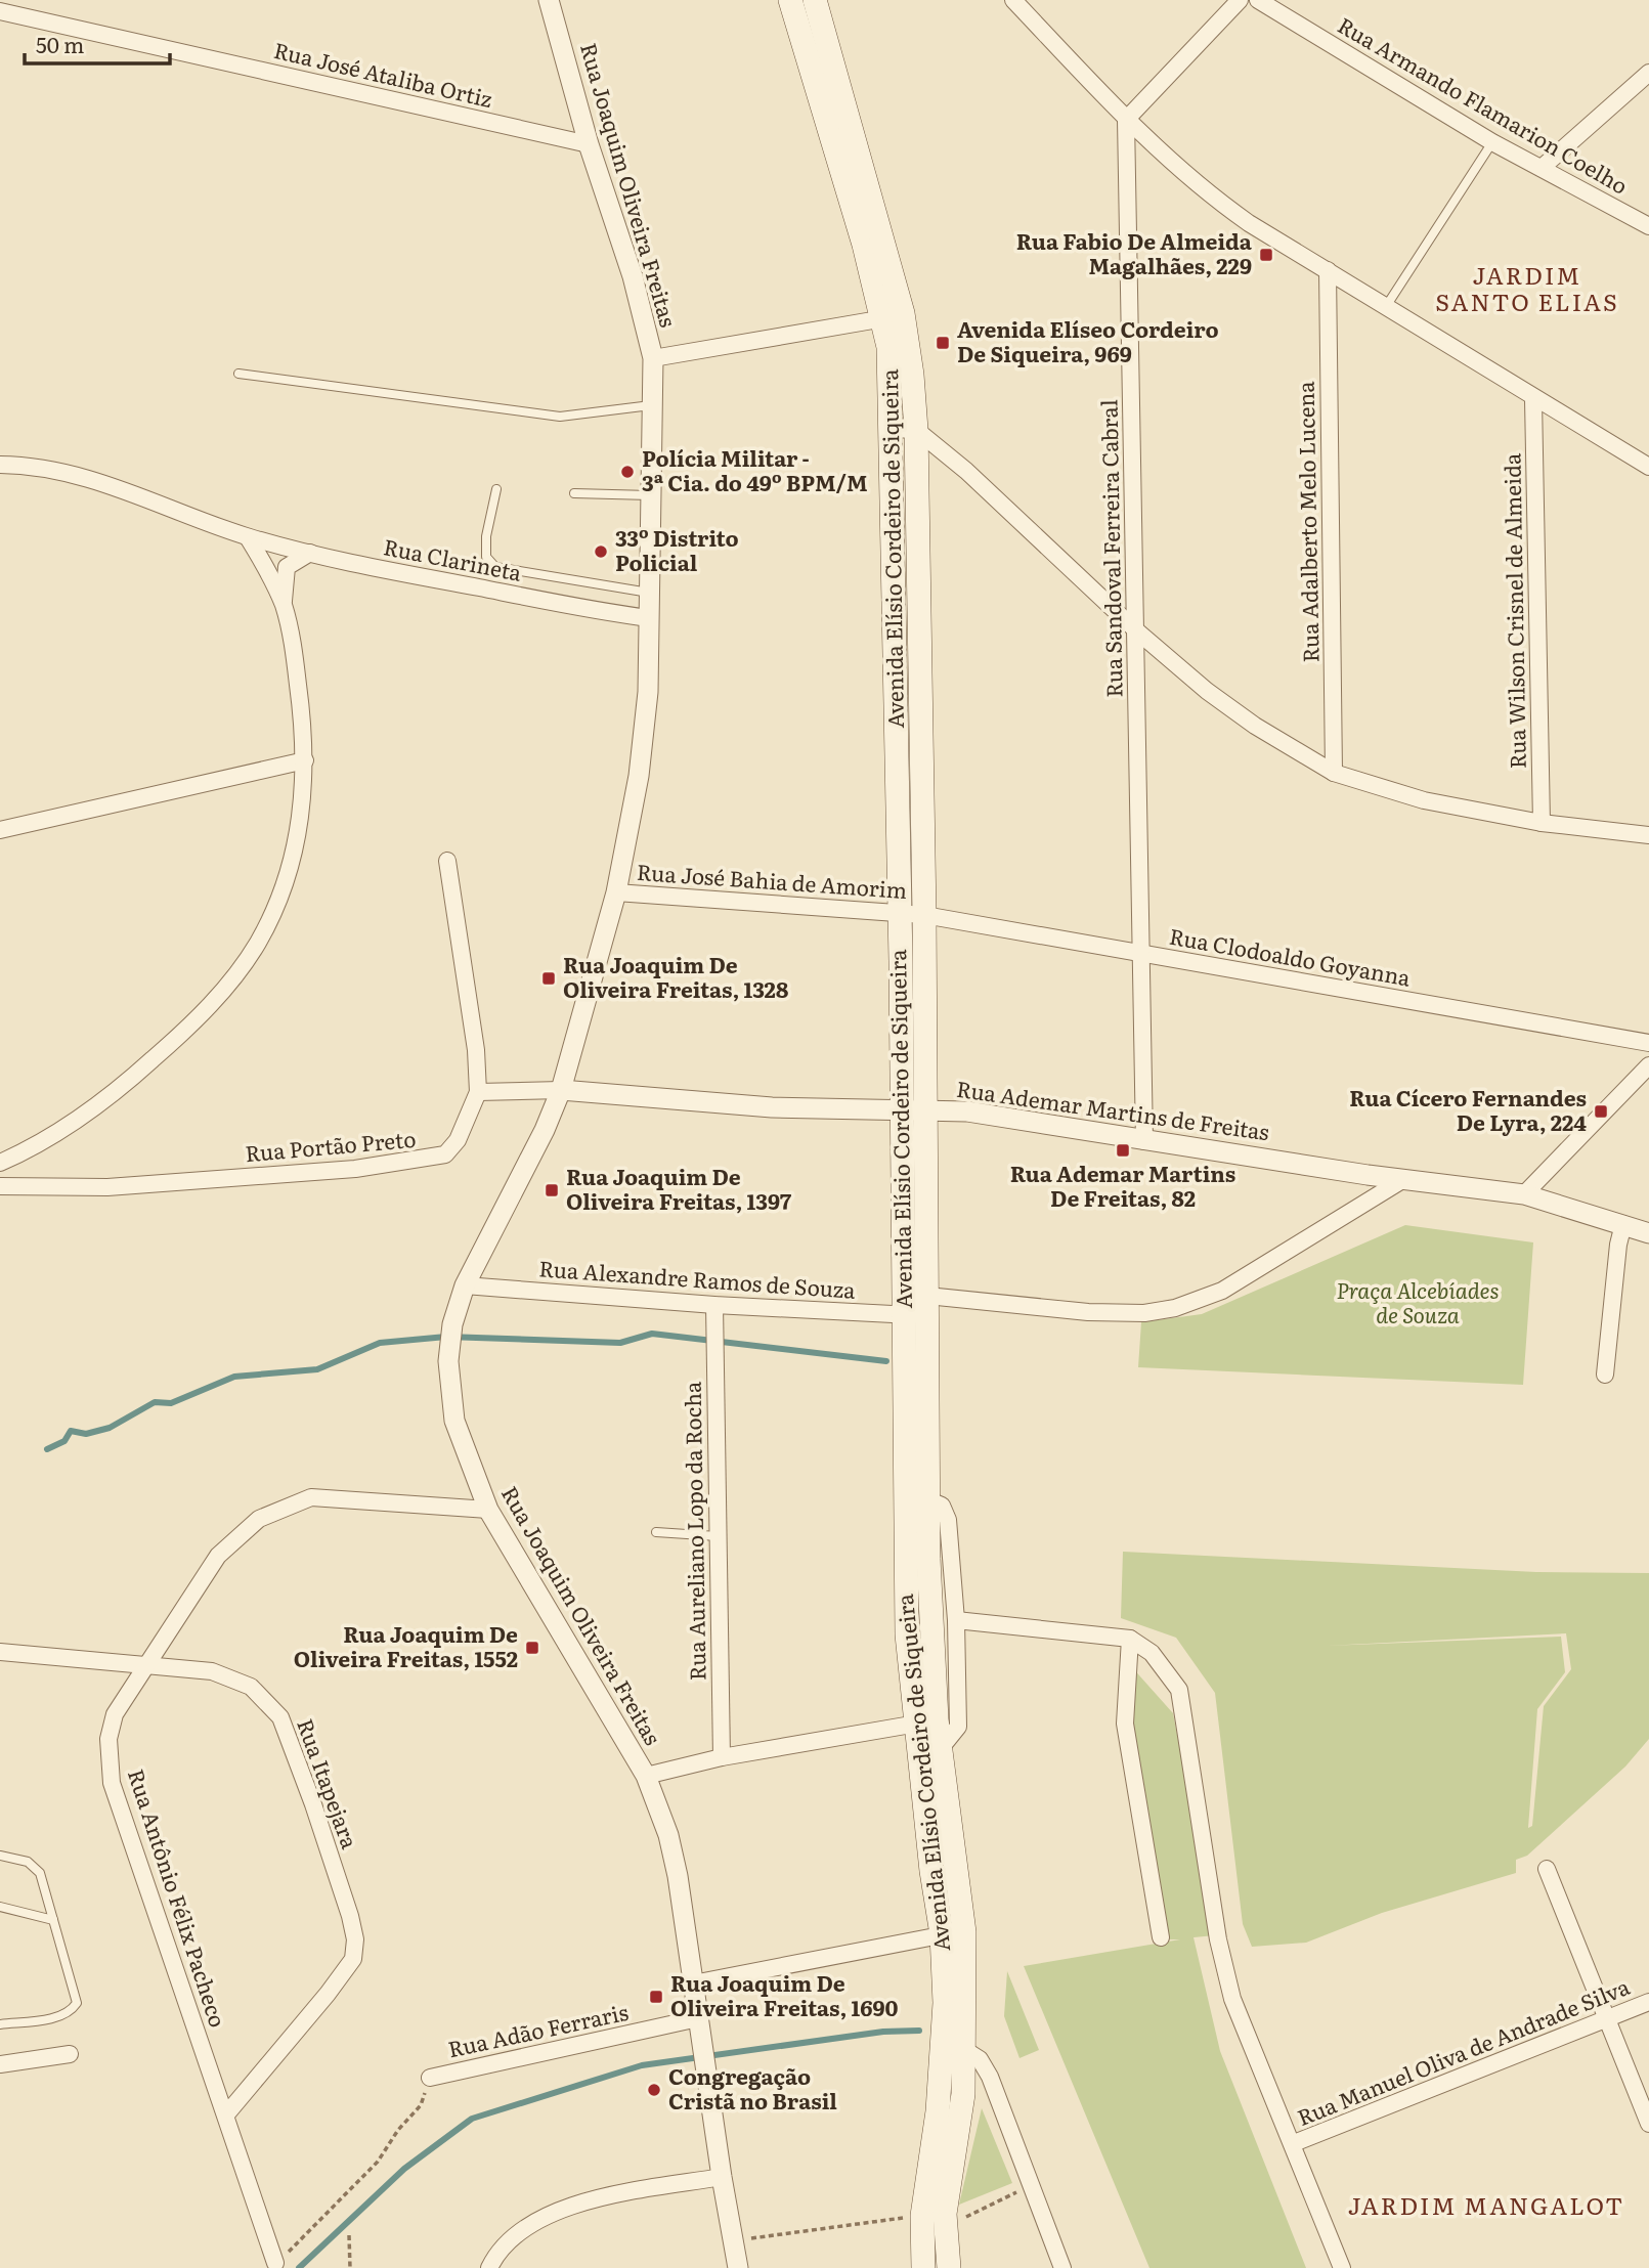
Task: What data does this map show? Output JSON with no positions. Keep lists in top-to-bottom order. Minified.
{"streets":{"main road":["Avenida Elísio Cordeiro de Siqueira"],"street":["Rua José Ataliba Ortiz","Rua Armando Flamarion Coelho","Rua Joaquim Oliveira Freitas","Rua Adalberto Melo Lucena","Rua Sandoval Ferreira Cabral","Rua Clarineta","Rua Wilson Crisnel de Almeida","Rua José Bahia de Amorim","Rua Clodoaldo Goyanna","Rua Ademar Martins de Freitas","Rua Portão Preto","Rua Alexandre Ramos de Souza","Rua Aureliano Lopo da Rocha","Rua Itapejara","Rua Antônio Félix Pacheco","Rua Adão Ferraris","Rua Manuel Oliva de Andrade Silva"]},"crossings":[["Rua José Ataliba Ortiz","Rua Joaquim Oliveira Freitas"],["Rua Joaquim Oliveira Freitas","Rua Clarineta"],["Rua Joaquim Oliveira Freitas","Rua José Bahia de Amorim"],["Rua Joaquim Oliveira Freitas","Rua Ademar Martins de Freitas"],["Rua Joaquim Oliveira Freitas","Rua Alexandre Ramos de Souza"],["Rua Joaquim Oliveira Freitas","Rua Antônio Félix Pacheco"],["Rua Joaquim Oliveira Freitas","Rua Adão Ferraris"],["Avenida Elísio Cordeiro de Siqueira","Rua José Bahia de Amorim"],["Avenida Elísio Cordeiro de Siqueira","Rua Clodoaldo Goyanna"],["Avenida Elísio Cordeiro de Siqueira","Rua Ademar Martins de Freitas"],["Avenida Elísio Cordeiro de Siqueira","Rua Alexandre Ramos de Souza"],["Rua Sandoval Ferreira Cabral","Rua Clodoaldo Goyanna"],["Rua Sandoval Ferreira Cabral","Rua Ademar Martins de Freitas"],["Rua José Bahia de Amorim","Rua Clodoaldo Goyanna"],["Rua Ademar Martins de Freitas","Rua Alexandre Ramos de Souza"],["Rua Alexandre Ramos de Souza","Rua Aureliano Lopo da Rocha"],["Rua Itapejara","Rua Antônio Félix Pacheco"]],"districts":["JARDIM SANTO ELIAS","JARDIM MANGALOT"],"parks":["Praça Alcebíades de Souza"],"places":{"transit":["Rua Fabio De Almeida Magalhães, 229","Avenida Elíseo Cordeiro De Siqueira, 969","Rua Joaquim De Oliveira Freitas, 1328","Rua Cícero Fernandes De Lyra, 224","Rua Ademar Martins De Freitas, 82","Rua Joaquim De Oliveira Freitas, 1397","Rua Joaquim De Oliveira Freitas, 1552","Rua Joaquim De Oliveira Freitas, 1690"],"other":["Polícia Militar - 3ª Cia. do 49º BPM/M","33º Distrito Policial","Congregação Cristã no Brasil"]},"scale_bar":"50 m"}
